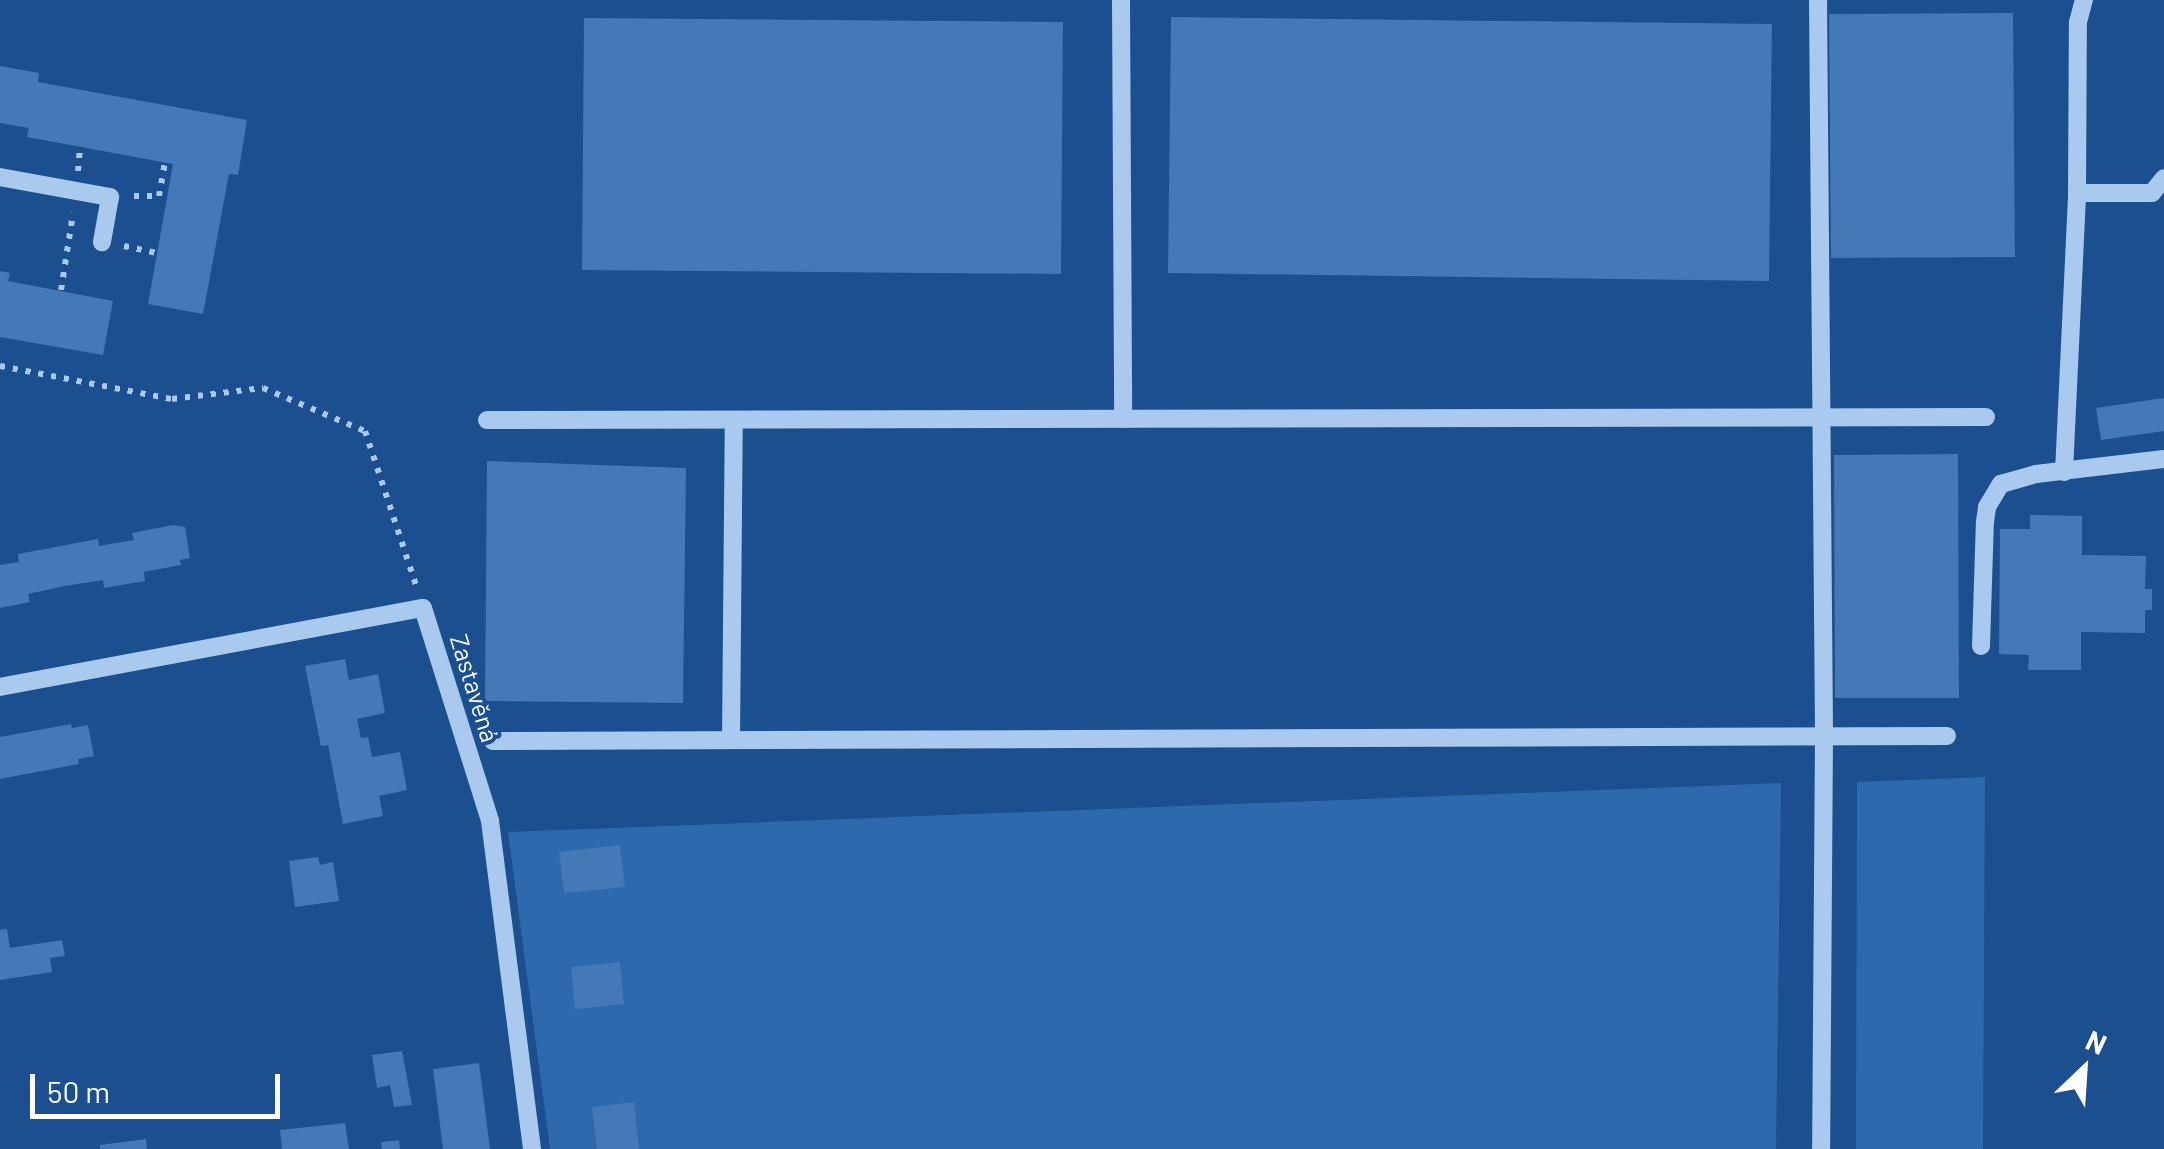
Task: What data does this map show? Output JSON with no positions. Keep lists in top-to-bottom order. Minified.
{"streets":{"street":["Zastavěná"]},"scale_bar":"50 m","north":"top right"}
